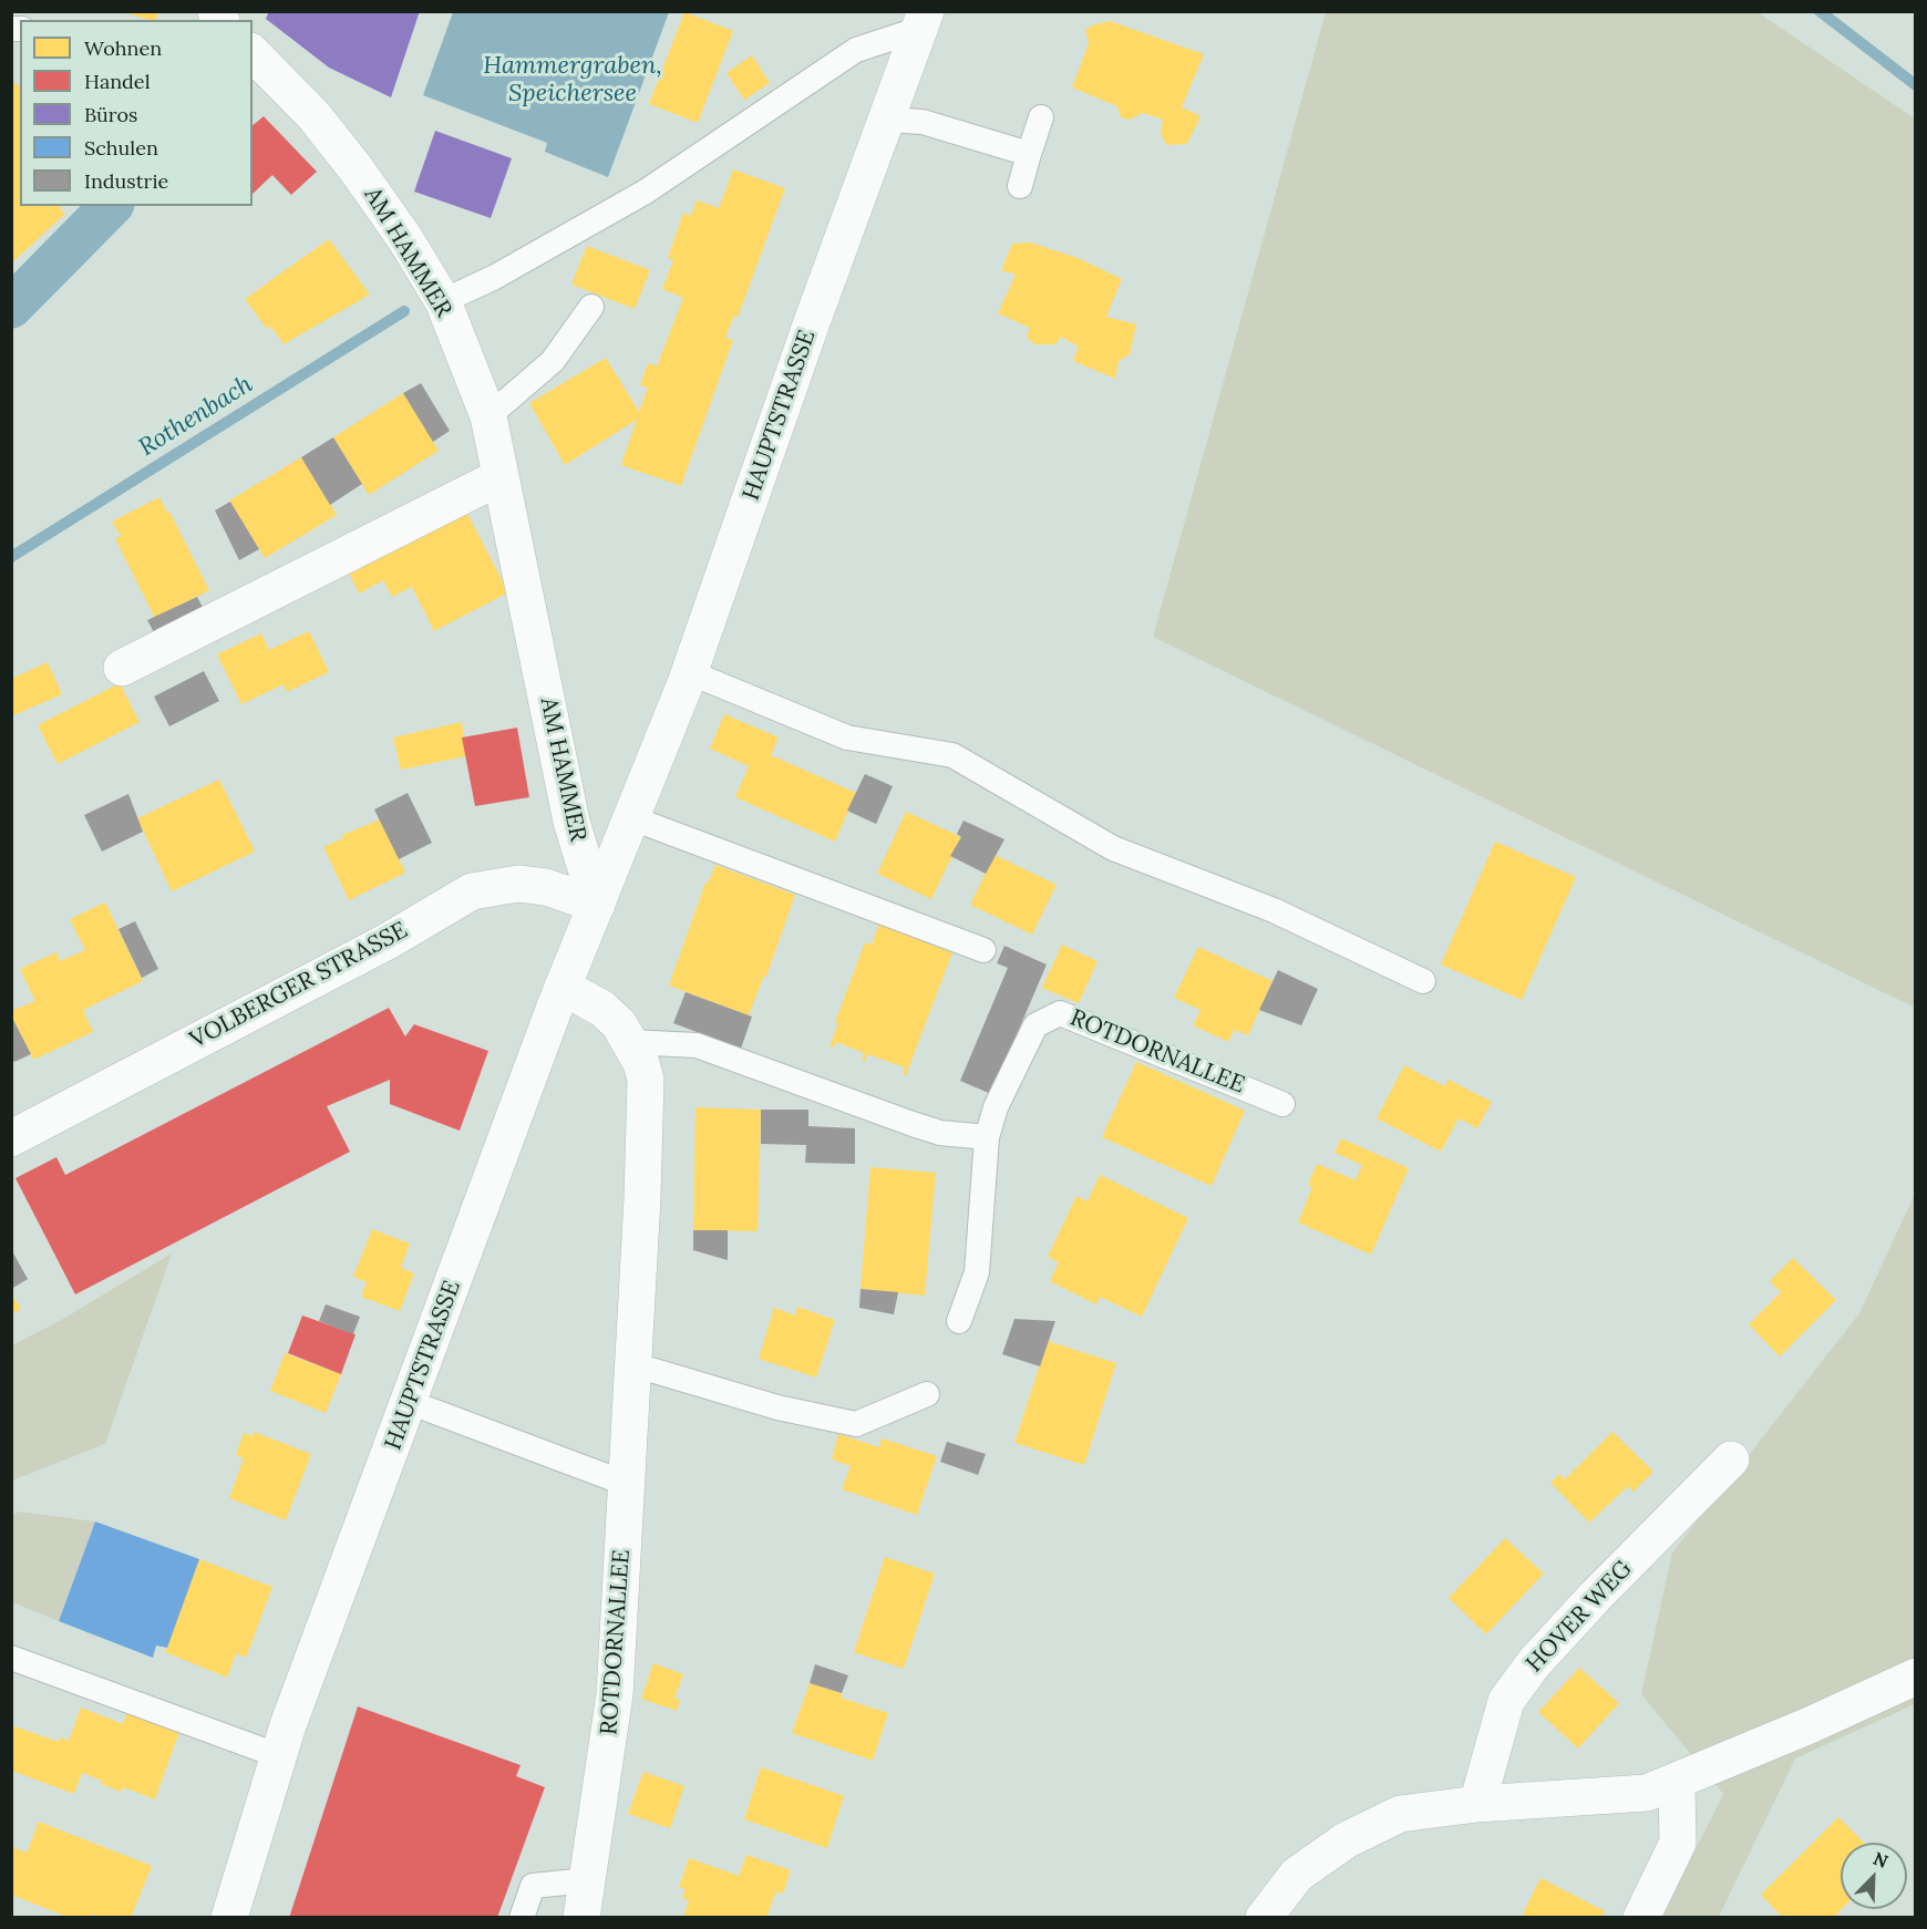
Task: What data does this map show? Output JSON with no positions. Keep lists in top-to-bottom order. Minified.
{"streets":{"street":["AM HAMMER","HAUPTSTRASSE","VOLBERGER STRASSE","ROTDORNALLEE","HOVER WEG"]},"crossings":[["AM HAMMER","HAUPTSTRASSE"],["AM HAMMER","VOLBERGER STRASSE"],["HAUPTSTRASSE","VOLBERGER STRASSE"],["HAUPTSTRASSE","ROTDORNALLEE"]],"water":["Hammergraben, Speichersee","Rothenbach"],"legend":["Wohnen","Handel","Büros","Schulen","Industrie"],"north":"top right"}
